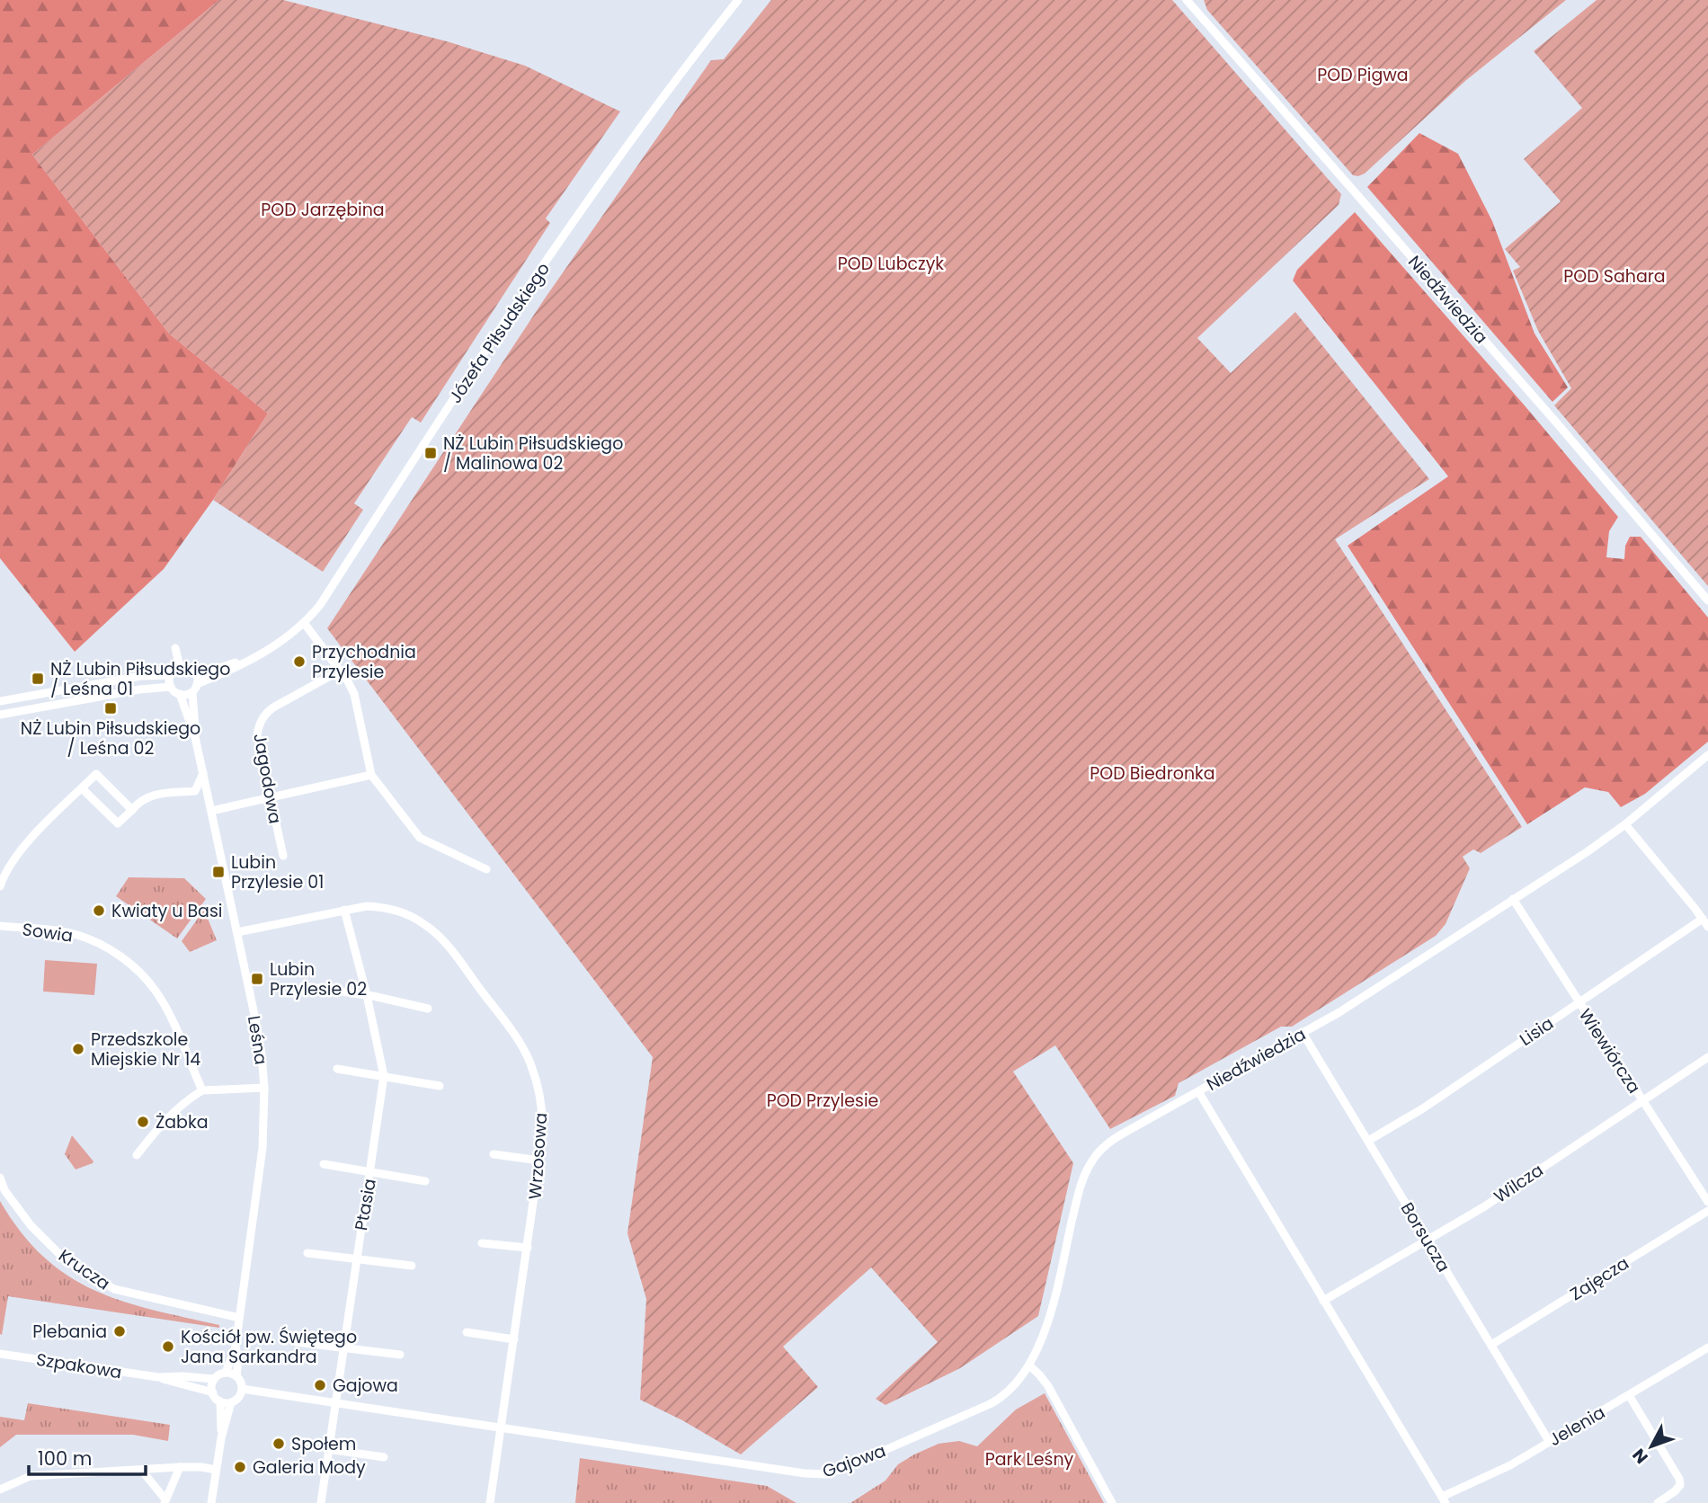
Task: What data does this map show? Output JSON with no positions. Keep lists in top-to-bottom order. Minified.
{"streets":{"street":["Niedźwiedzia","Józefa Piłsudskiego","Jagodowa","Sowia","Lisia","Leśna","Wiewiórcza","Wrzosowa","Wilcza","Ptasia","Borsucza","Krucza","Zajęcza","Szpakowa","Jelenia","Gajowa"]},"crossings":[["Niedźwiedzia","Wiewiórcza"],["Niedźwiedzia","Wilcza"],["Niedźwiedzia","Borsucza"],["Niedźwiedzia","Jelenia"],["Niedźwiedzia","Gajowa"],["Józefa Piłsudskiego","Leśna"],["Lisia","Wiewiórcza"],["Lisia","Borsucza"],["Leśna","Wrzosowa"],["Leśna","Krucza"],["Leśna","Szpakowa"],["Leśna","Gajowa"],["Wiewiórcza","Wilcza"],["Wrzosowa","Ptasia"],["Wrzosowa","Gajowa"],["Wilcza","Borsucza"],["Ptasia","Gajowa"],["Borsucza","Zajęcza"],["Borsucza","Jelenia"],["Szpakowa","Gajowa"]],"parks":["POD Pigwa","POD Jarzębina","POD Lubczyk","POD Sahara","POD Biedronka","POD Przylesie","Park Leśny"],"places":{"transit":["NŻ Lubin Piłsudskiego / Malinowa 02","NŻ Lubin Piłsudskiego / Leśna 01","NŻ Lubin Piłsudskiego / Leśna 02","Lubin Przylesie 01","Lubin Przylesie 02"],"other":["Przychodnia Przylesie","Kwiaty u Basi","Przedszkole Miejskie Nr 14","Żabka","Plebania","Kościół pw. Świętego Jana Sarkandra","Gajowa","Społem","Galeria Mody"]},"scale_bar":"100 m","north":"bottom left"}
